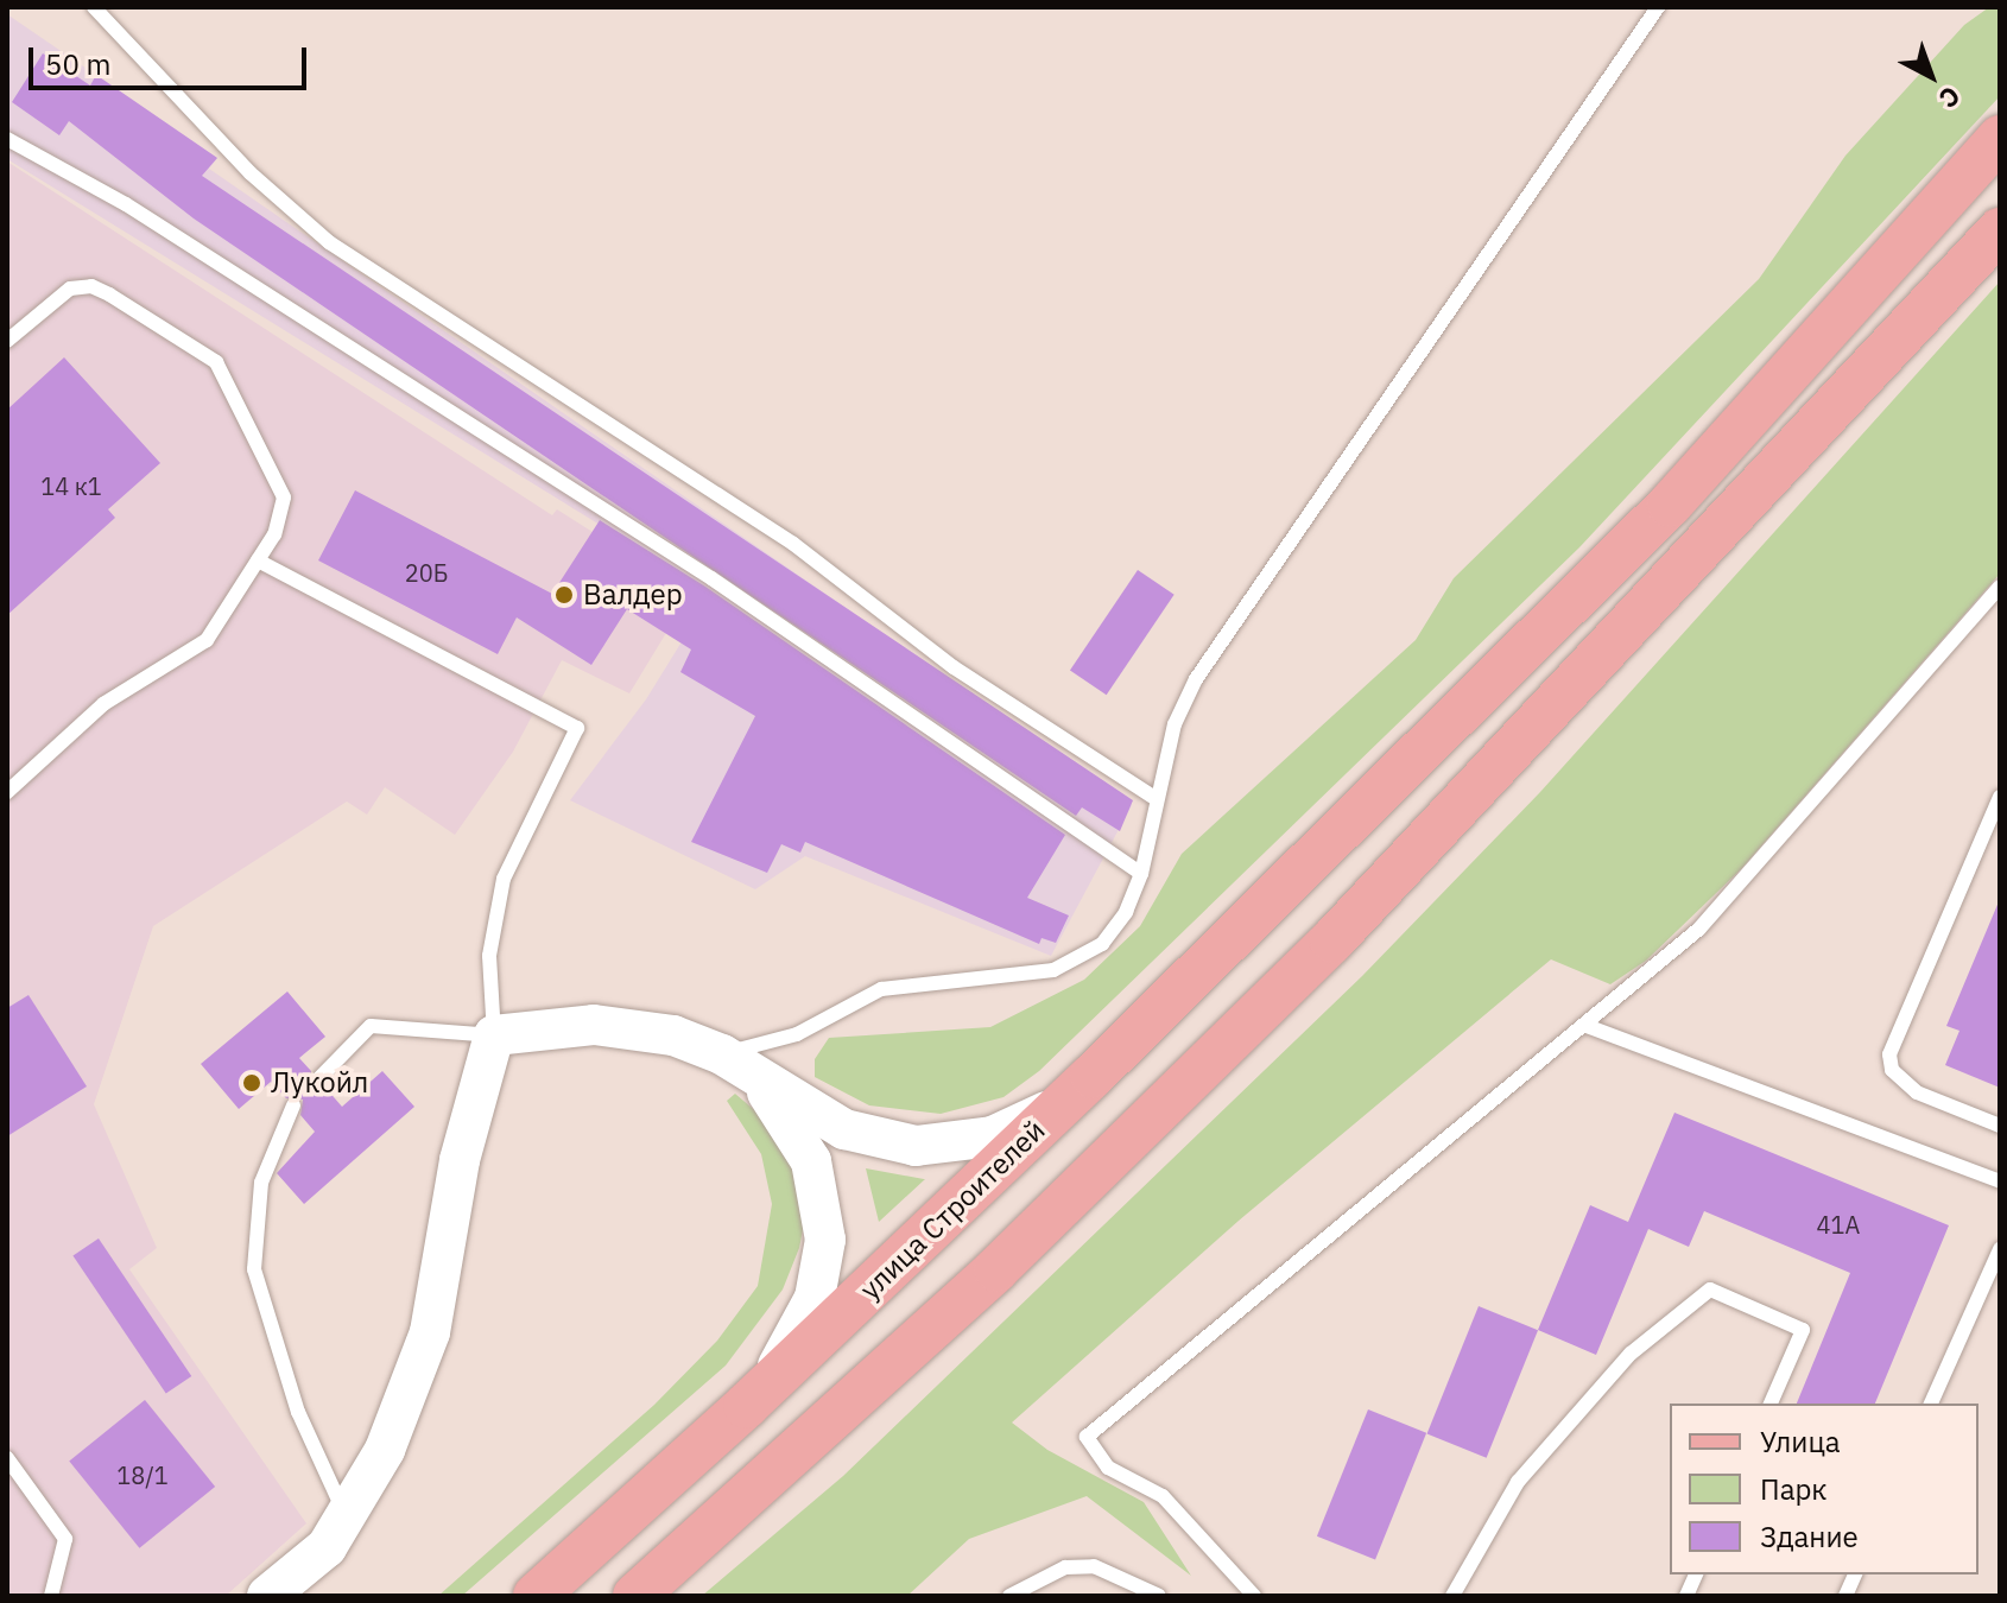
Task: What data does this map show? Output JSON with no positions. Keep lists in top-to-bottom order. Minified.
{"streets":{"main road":["улица Строителей"]},"places":["Валдер","Лукойл"],"house_numbers":["14 к1","20Б","41А","18/1"],"legend":["Улица","Парк","Здание"],"scale_bar":"50 m","north":"bottom right"}
